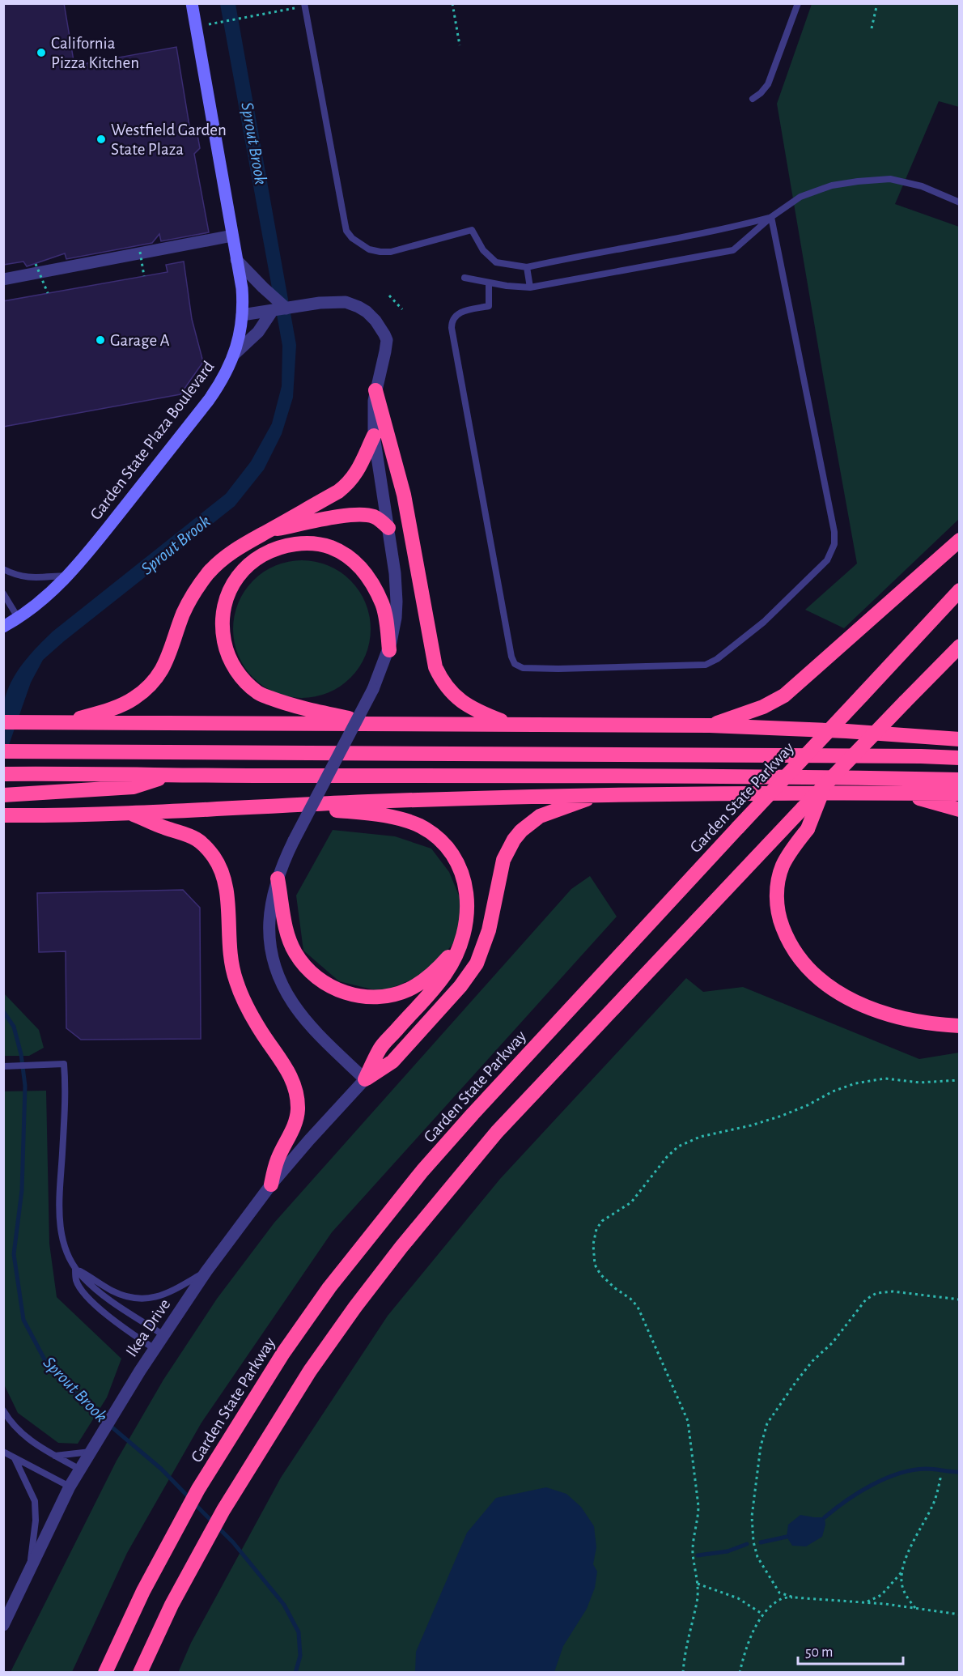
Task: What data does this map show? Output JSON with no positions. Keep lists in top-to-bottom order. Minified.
{"streets":{"highway":["Garden State Parkway"],"street":["Garden State Plaza Boulevard","Ikea Drive"]},"water":["Sprout Brook"],"places":["California Pizza Kitchen","Westfield Garden State Plaza","Garage A"],"scale_bar":"50 m"}
